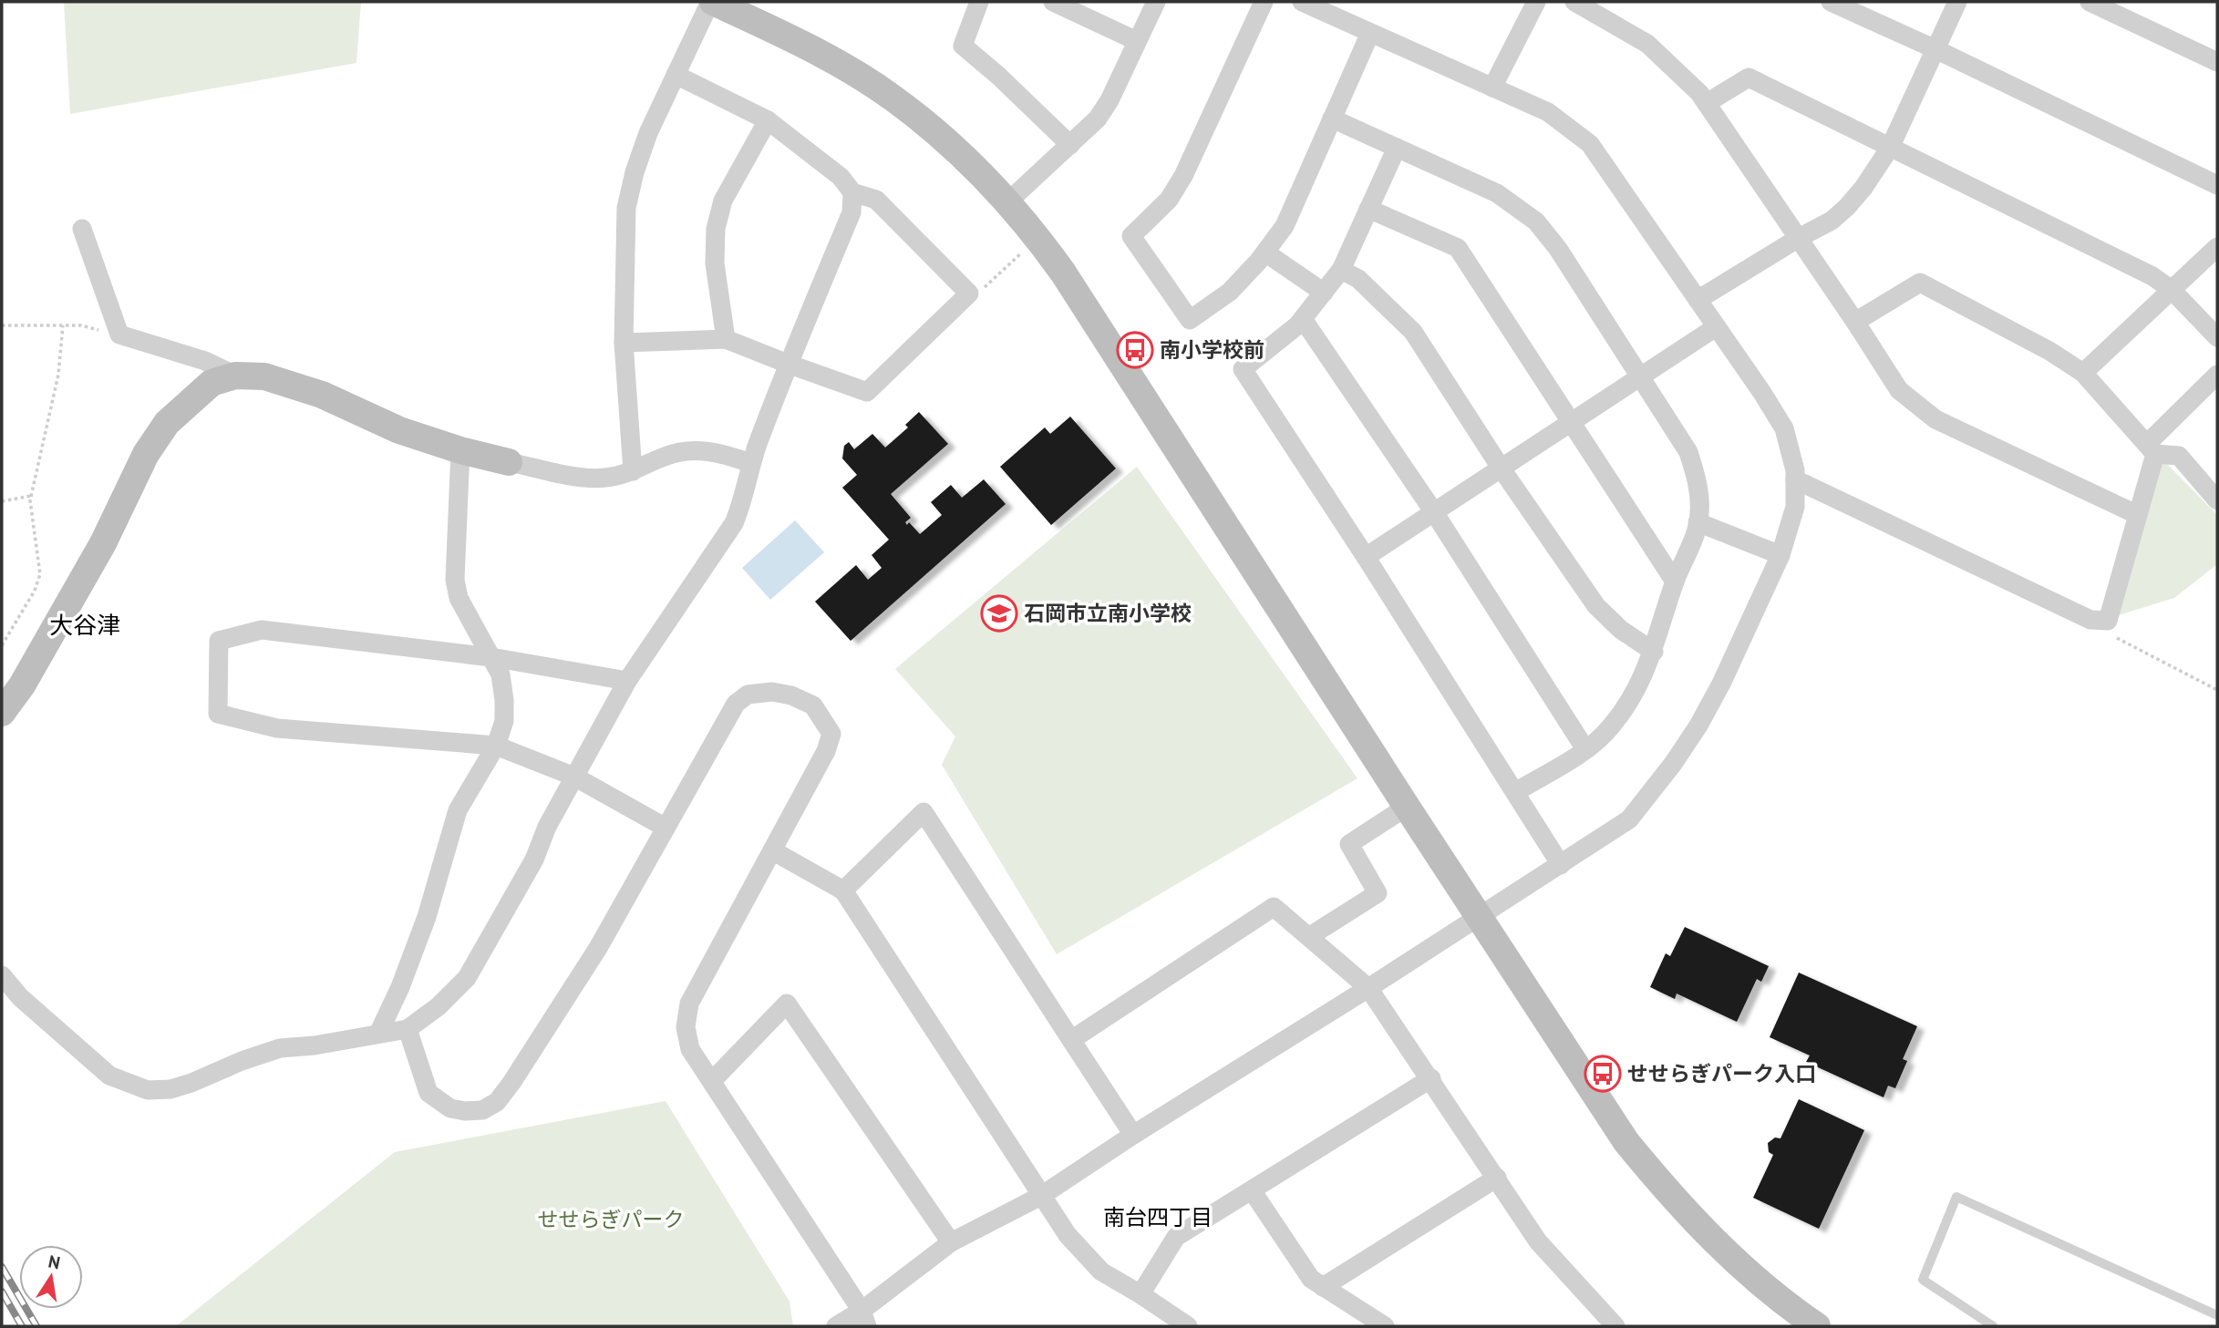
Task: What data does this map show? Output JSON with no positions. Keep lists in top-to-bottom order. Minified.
{"districts":["大谷津","南台四丁目"],"parks":["せせらぎパーク"],"places":{"bus stop":["南小学校前","せせらぎパーク入口"],"school or university":["石岡市立南小学校"]},"north":"top"}
